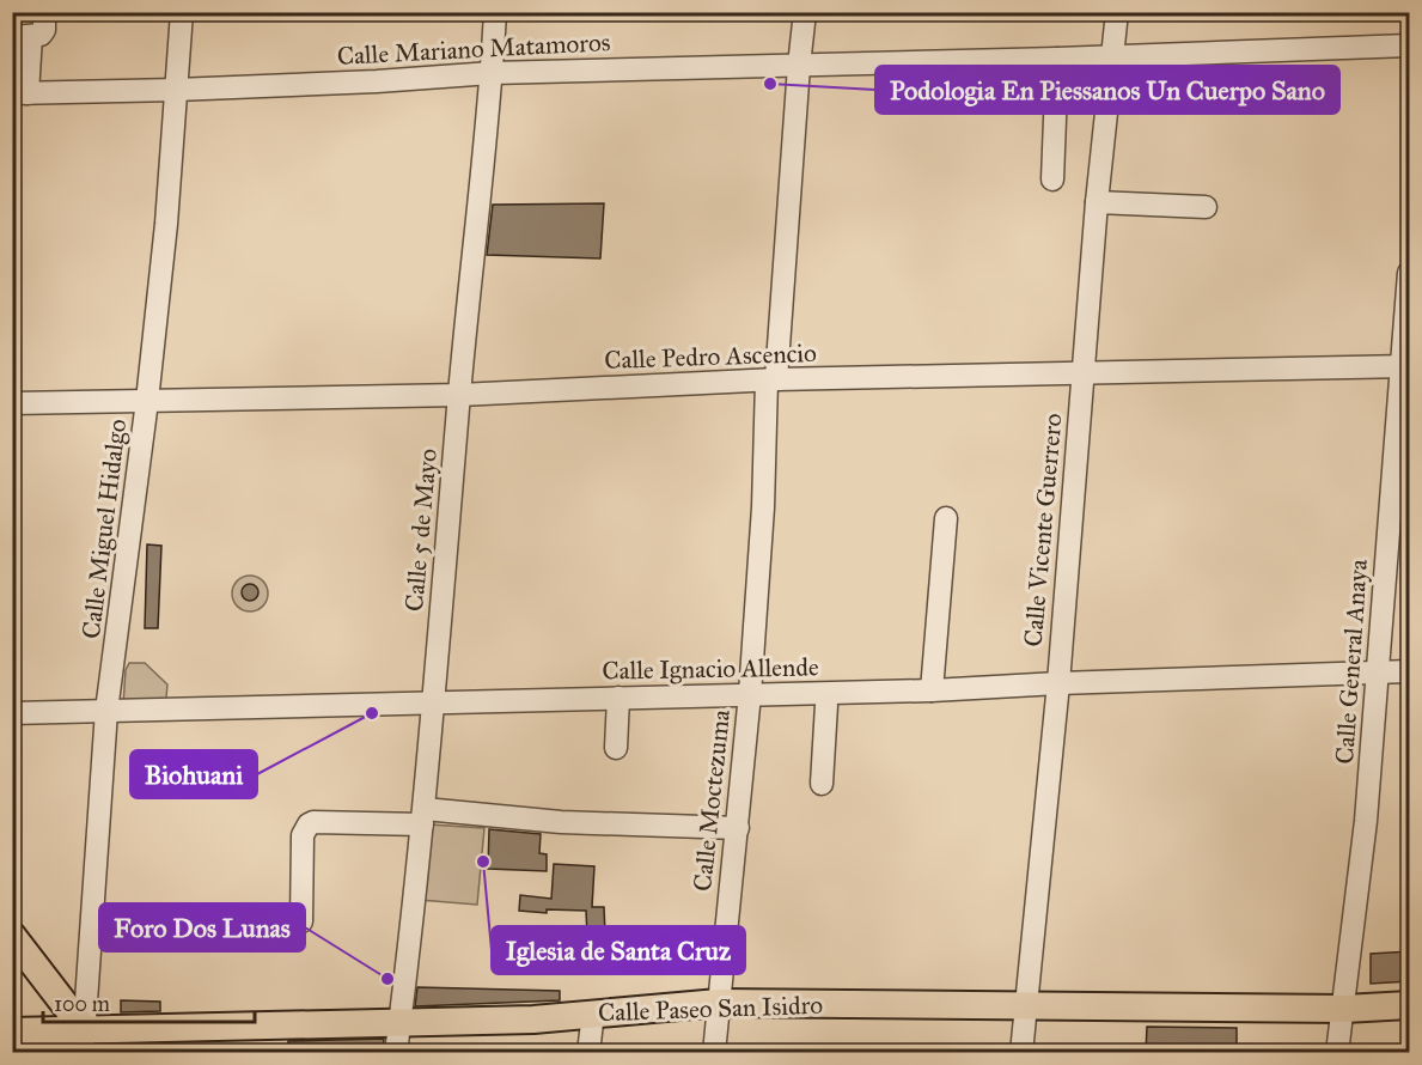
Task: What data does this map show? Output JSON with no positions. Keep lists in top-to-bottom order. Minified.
{"streets":{"main road":["Calle Paseo San Isidro"],"street":["Calle Mariano Matamoros","Calle Pedro Ascencio","Calle Miguel Hidalgo","Calle 5 de Mayo","Calle Vicente Guerrero","Calle General Anaya","Calle Ignacio Allende","Calle Moctezuma"]},"crossings":[["Calle Mariano Matamoros","Calle Miguel Hidalgo"],["Calle Mariano Matamoros","Calle 5 de Mayo"],["Calle Mariano Matamoros","Calle Vicente Guerrero"],["Calle Mariano Matamoros","Calle Moctezuma"],["Calle Pedro Ascencio","Calle Miguel Hidalgo"],["Calle Pedro Ascencio","Calle 5 de Mayo"],["Calle Pedro Ascencio","Calle Vicente Guerrero"],["Calle Pedro Ascencio","Calle General Anaya"],["Calle Pedro Ascencio","Calle Moctezuma"],["Calle Miguel Hidalgo","Calle Ignacio Allende"],["Calle Miguel Hidalgo","Calle Paseo San Isidro"],["Calle 5 de Mayo","Calle Ignacio Allende"],["Calle 5 de Mayo","Calle Paseo San Isidro"],["Calle Vicente Guerrero","Calle Ignacio Allende"],["Calle Vicente Guerrero","Calle Paseo San Isidro"],["Calle General Anaya","Calle Ignacio Allende"],["Calle General Anaya","Calle Paseo San Isidro"],["Calle Ignacio Allende","Calle Moctezuma"],["Calle Moctezuma","Calle Paseo San Isidro"]],"places":["Podologia En Piessanos Un Cuerpo Sano","Biohuani","Iglesia de Santa Cruz","Foro Dos Lunas"],"scale_bar":"100 m"}
